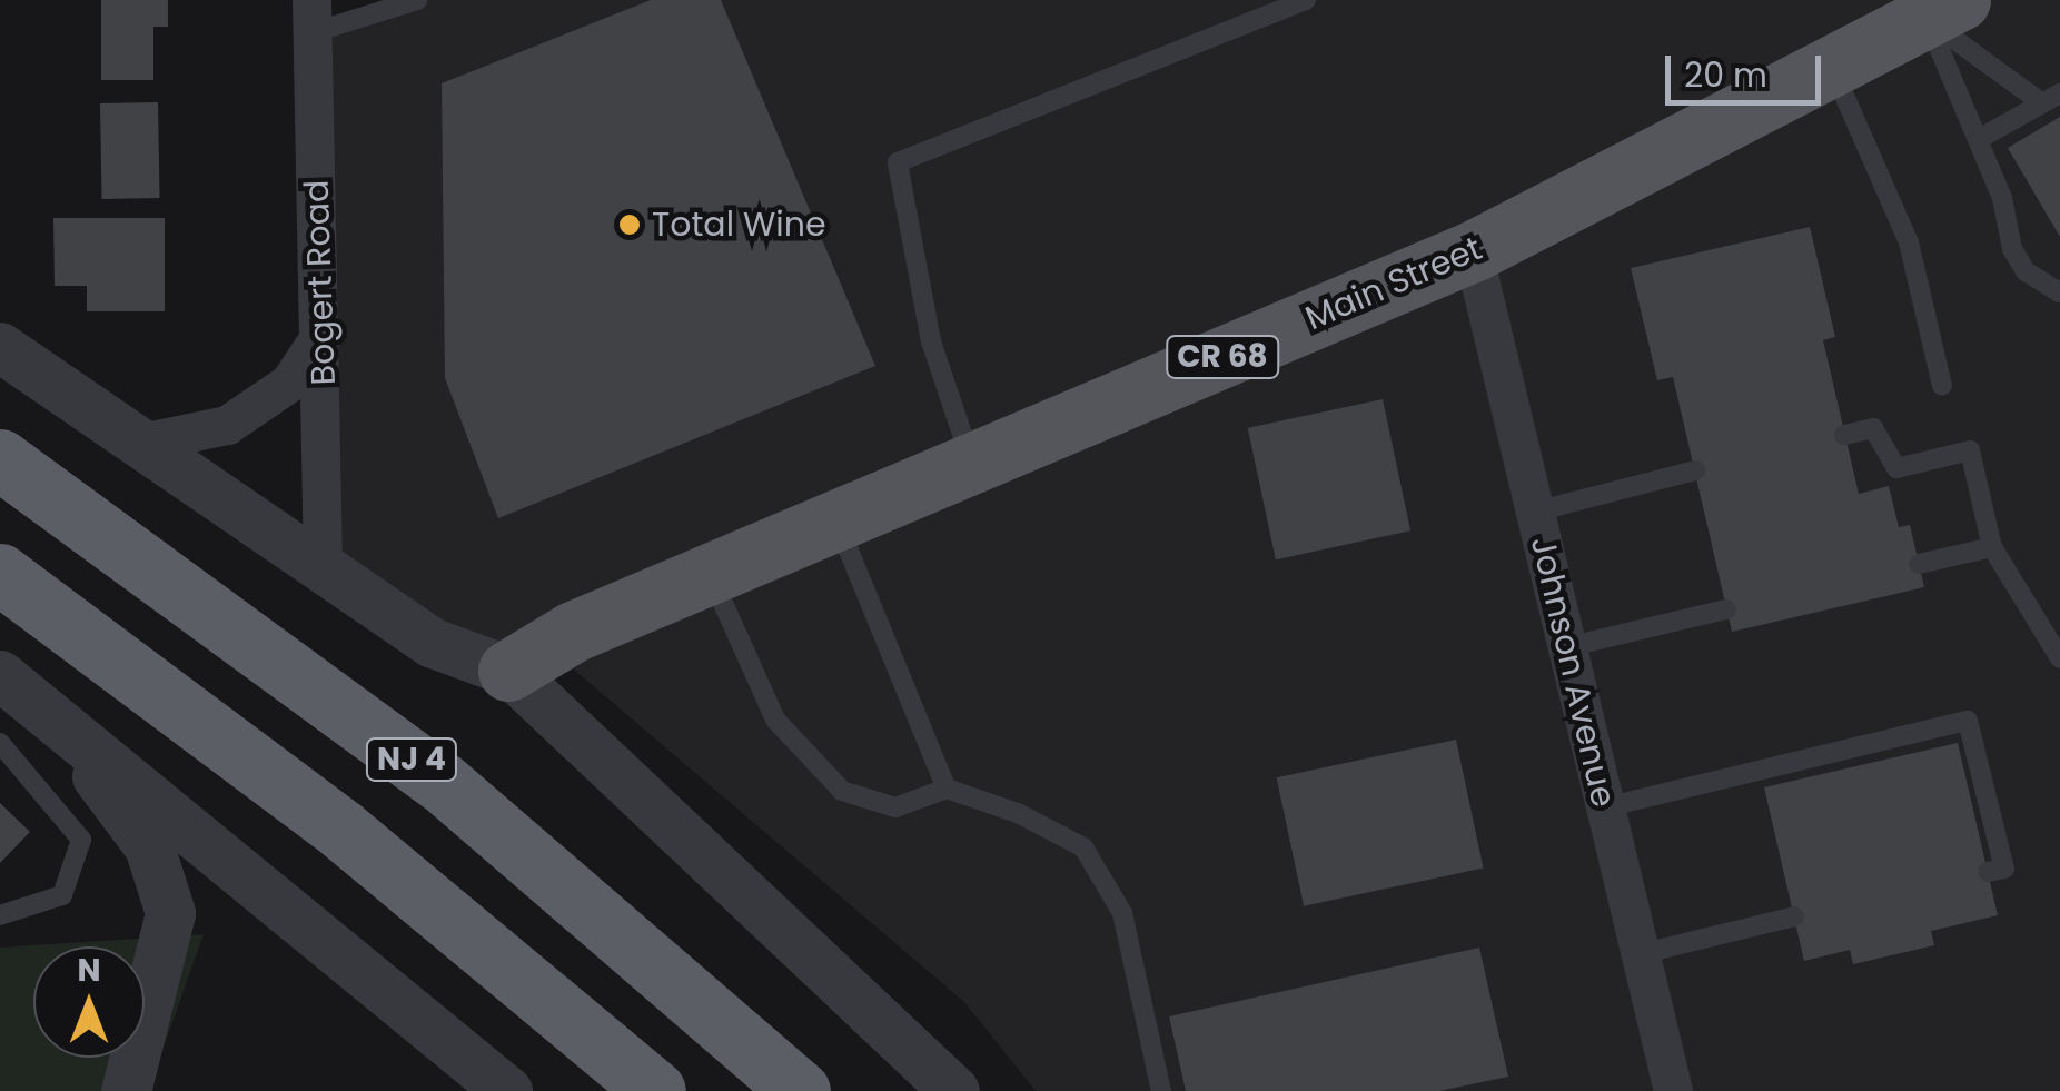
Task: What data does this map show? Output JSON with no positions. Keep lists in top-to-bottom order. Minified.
{"streets":{"highway":["NJ 4"],"main road":["Main Street","CR 68"],"street":["Bogert Road","Johnson Avenue"]},"crossings":[["Main Street","Johnson Avenue"]],"places":["Total Wine"],"scale_bar":"20 m","north":"top"}
